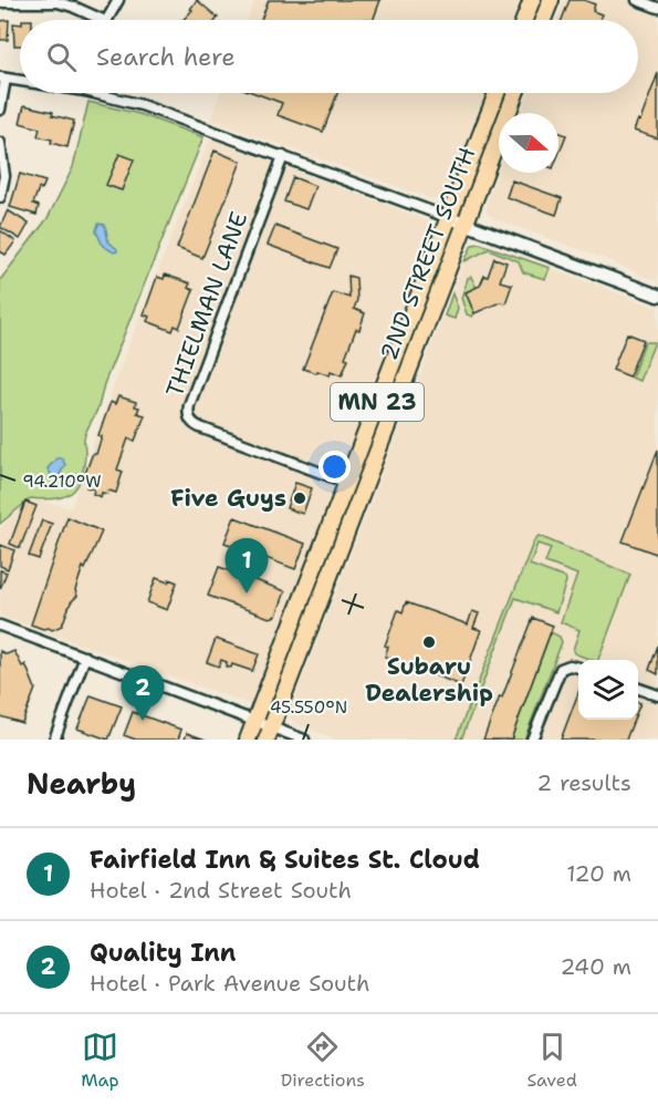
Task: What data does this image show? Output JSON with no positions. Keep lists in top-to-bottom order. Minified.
{"streets":{"highway":["2ND STREET SOUTH","MN 23"],"street":["THIELMAN LANE"]},"crossings":[["2ND STREET SOUTH","THIELMAN LANE"]],"places":["Five Guys","Subaru Dealership"],"north":"right","page":{"search":"Search here","pins":["1","2"],"heading":["Nearby","2 results"],"list":[{"mark":"1","name":"Fairfield Inn & Suites St. Cloud","note":"Hotel · 2nd Street South","value":"120 m"},{"mark":"2","name":"Quality Inn","note":"Hotel · Park Avenue South","value":"240 m"}],"nav":["Map","Directions","Saved"]},"coordinates":["94.210°W","45.550°N"]}
